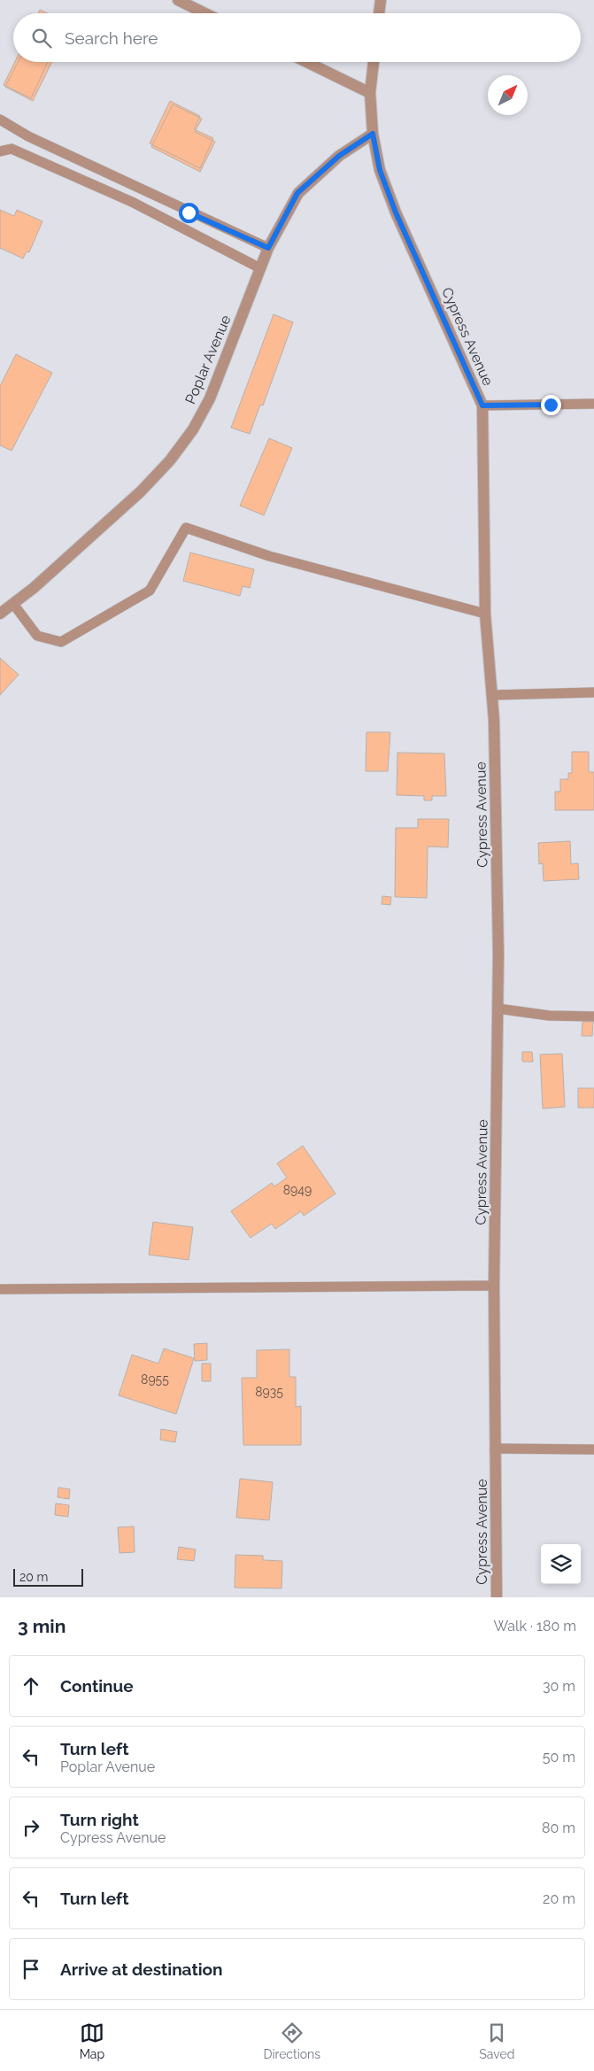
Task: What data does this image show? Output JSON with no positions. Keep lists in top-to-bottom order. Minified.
{"streets":{"street":["Cypress Avenue","Poplar Avenue"]},"crossings":[["Cypress Avenue","Poplar Avenue"]],"house_numbers":["8949","8955","8935"],"scale_bar":"20 m","north":"top right","page":{"search":"Search here","scale":"20 m","heading":["3 min","Walk · 180 m"],"list":[["Continue","30 m"],["Turn left","Poplar Avenue","50 m"],["Turn right","Cypress Avenue","80 m"],["Turn left","20 m"],"Arrive at destination"],"nav":["Map","Directions","Saved"]}}
